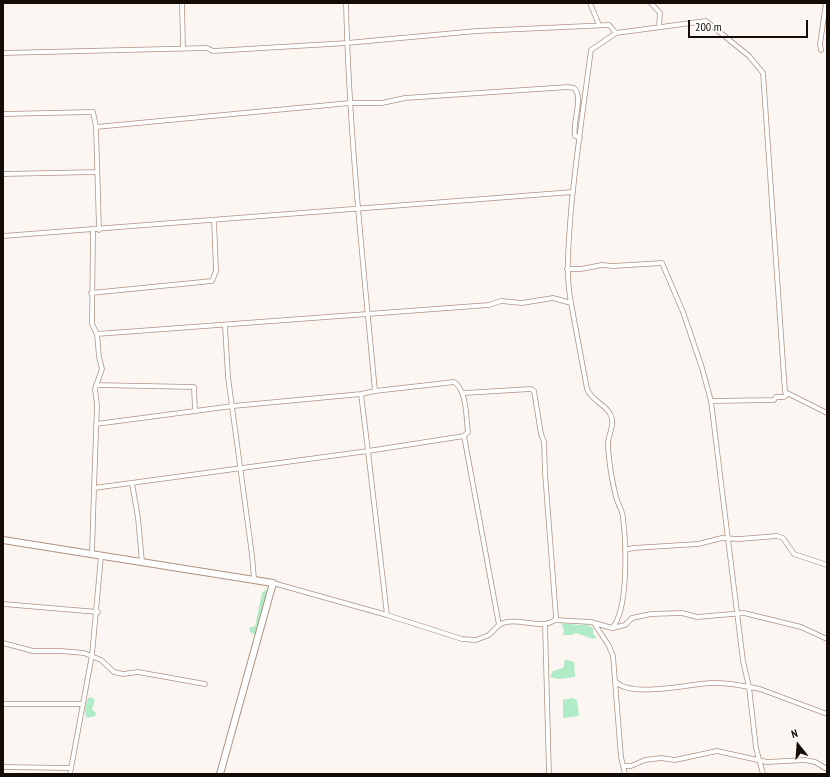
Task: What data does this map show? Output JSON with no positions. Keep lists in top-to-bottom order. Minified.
{"scale_bar":"200 m","north":"top"}
